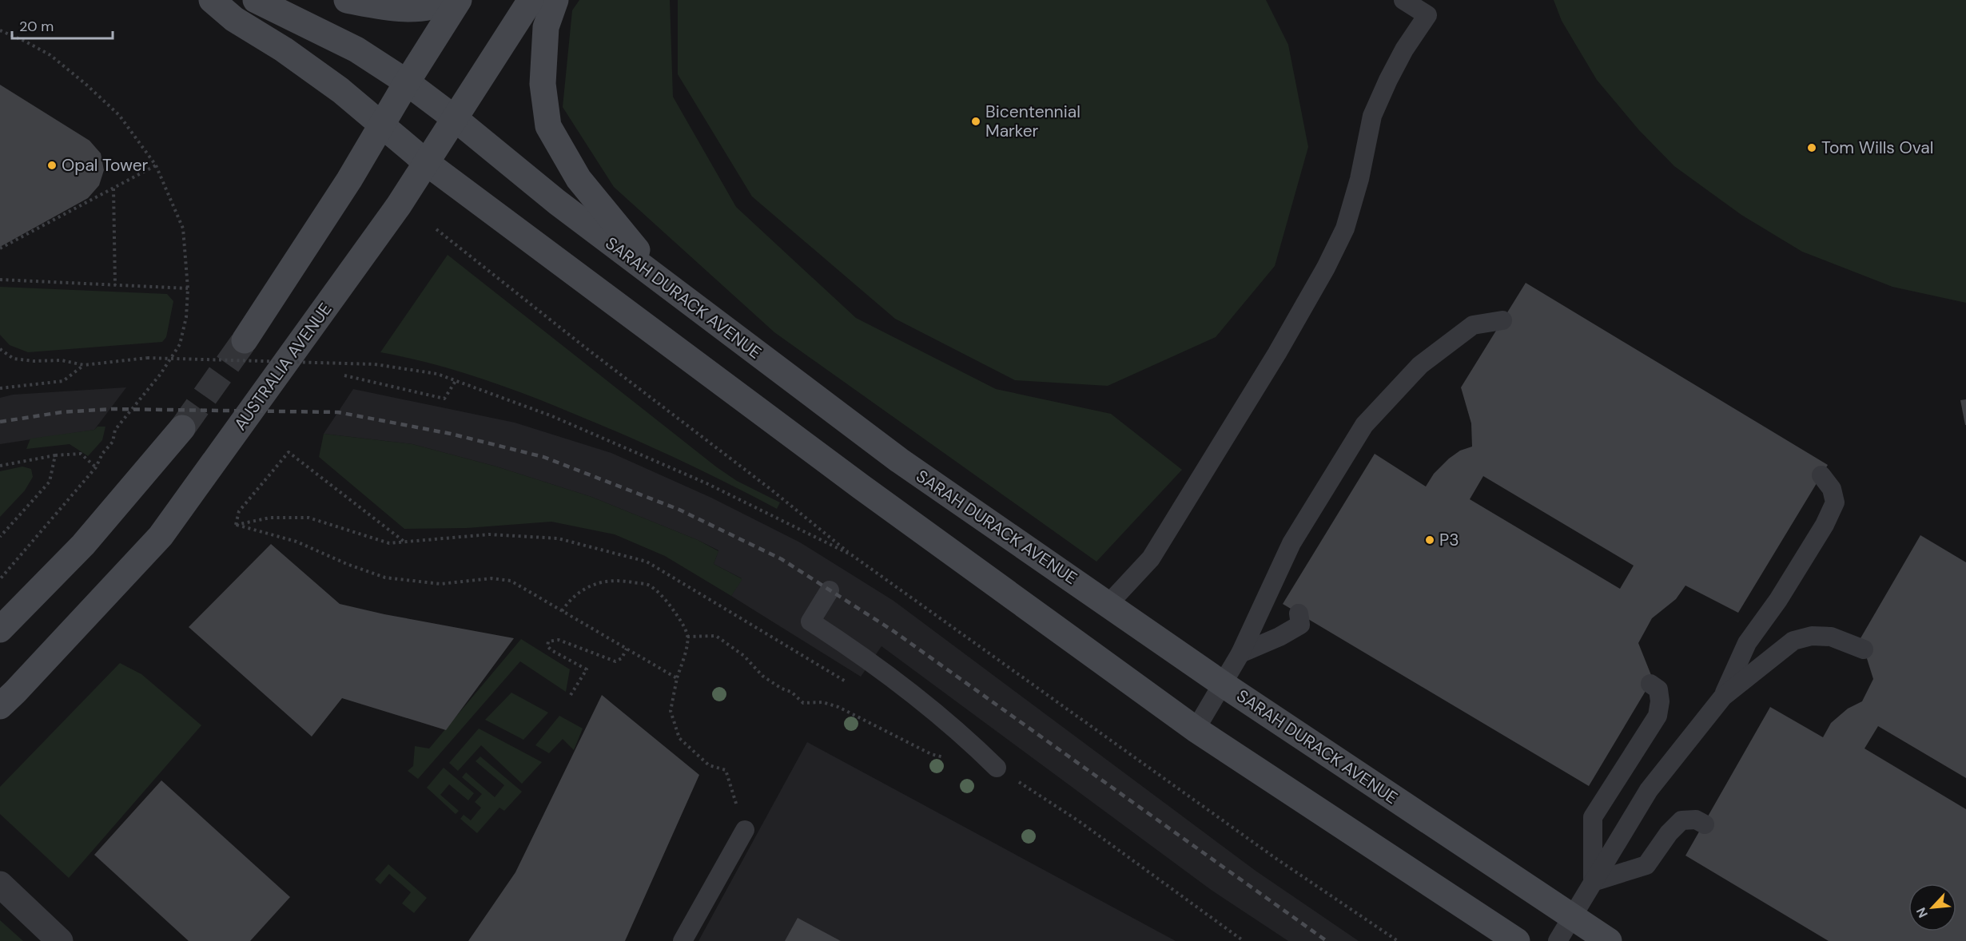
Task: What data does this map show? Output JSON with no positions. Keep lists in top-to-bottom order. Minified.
{"streets":{"street":["SARAH DURACK AVENUE","AUSTRALIA AVENUE"]},"crossings":[["SARAH DURACK AVENUE","AUSTRALIA AVENUE"]],"places":["Bicentennial Marker","Tom Wills Oval","Opal Tower","P3"],"scale_bar":"20 m","north":"bottom left"}
